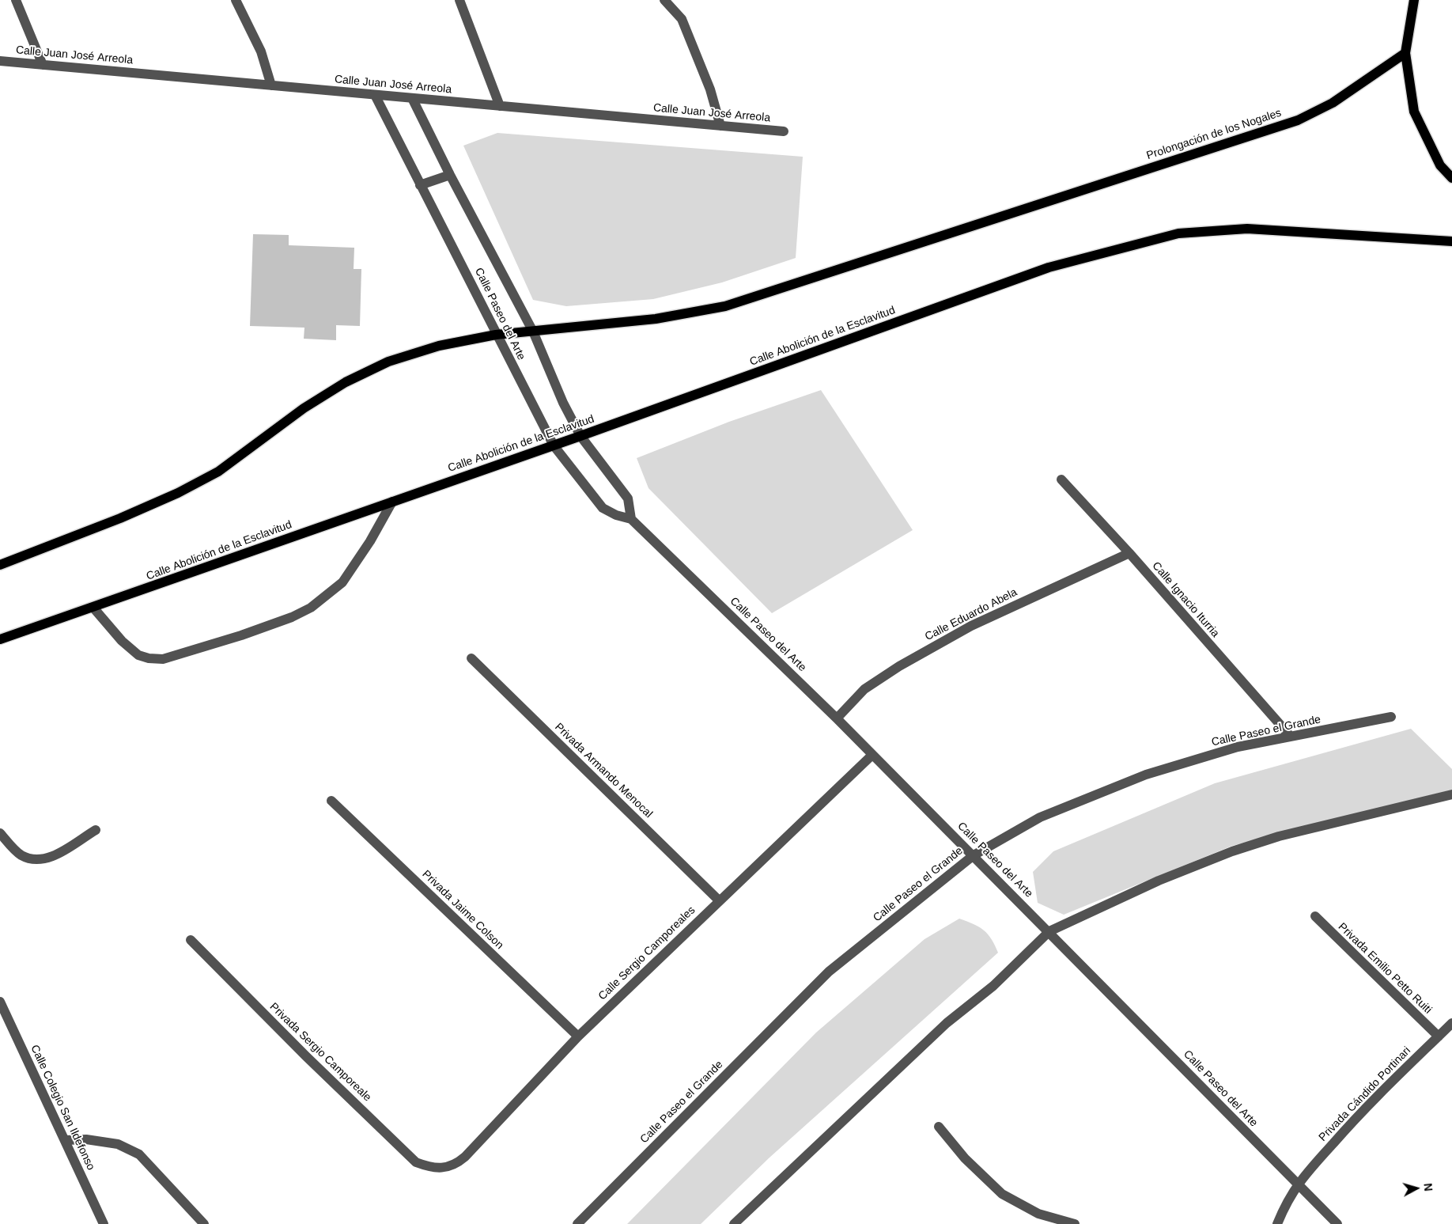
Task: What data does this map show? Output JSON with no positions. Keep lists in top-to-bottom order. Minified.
{"streets":{"main road":["Prolongación de los Nogales","Calle Abolición de la Esclavitud"],"street":["Calle Juan José Arreola","Calle Paseo del Arte","Calle Ignacio Iturria","Calle Eduardo Abela","Calle Paseo el Grande","Privada Armando Menocal","Privada Jaime Colson","Calle Sergio Camporeales","Privada Emilio Petto Ruiti","Privada Sergio Camporeale","Privada Cándido Portinari","Calle Colegio San Ildefonso"]},"crossings":[["Calle Juan José Arreola","Calle Paseo del Arte"],["Prolongación de los Nogales","Calle Paseo del Arte"],["Calle Paseo del Arte","Calle Abolición de la Esclavitud"],["Calle Paseo del Arte","Calle Eduardo Abela"],["Calle Paseo del Arte","Calle Paseo el Grande"],["Calle Paseo del Arte","Calle Sergio Camporeales"],["Calle Paseo del Arte","Privada Cándido Portinari"],["Calle Ignacio Iturria","Calle Eduardo Abela"],["Calle Ignacio Iturria","Calle Paseo el Grande"],["Privada Armando Menocal","Calle Sergio Camporeales"],["Privada Jaime Colson","Calle Sergio Camporeales"],["Calle Sergio Camporeales","Privada Sergio Camporeale"],["Privada Emilio Petto Ruiti","Privada Cándido Portinari"]],"north":"right"}
